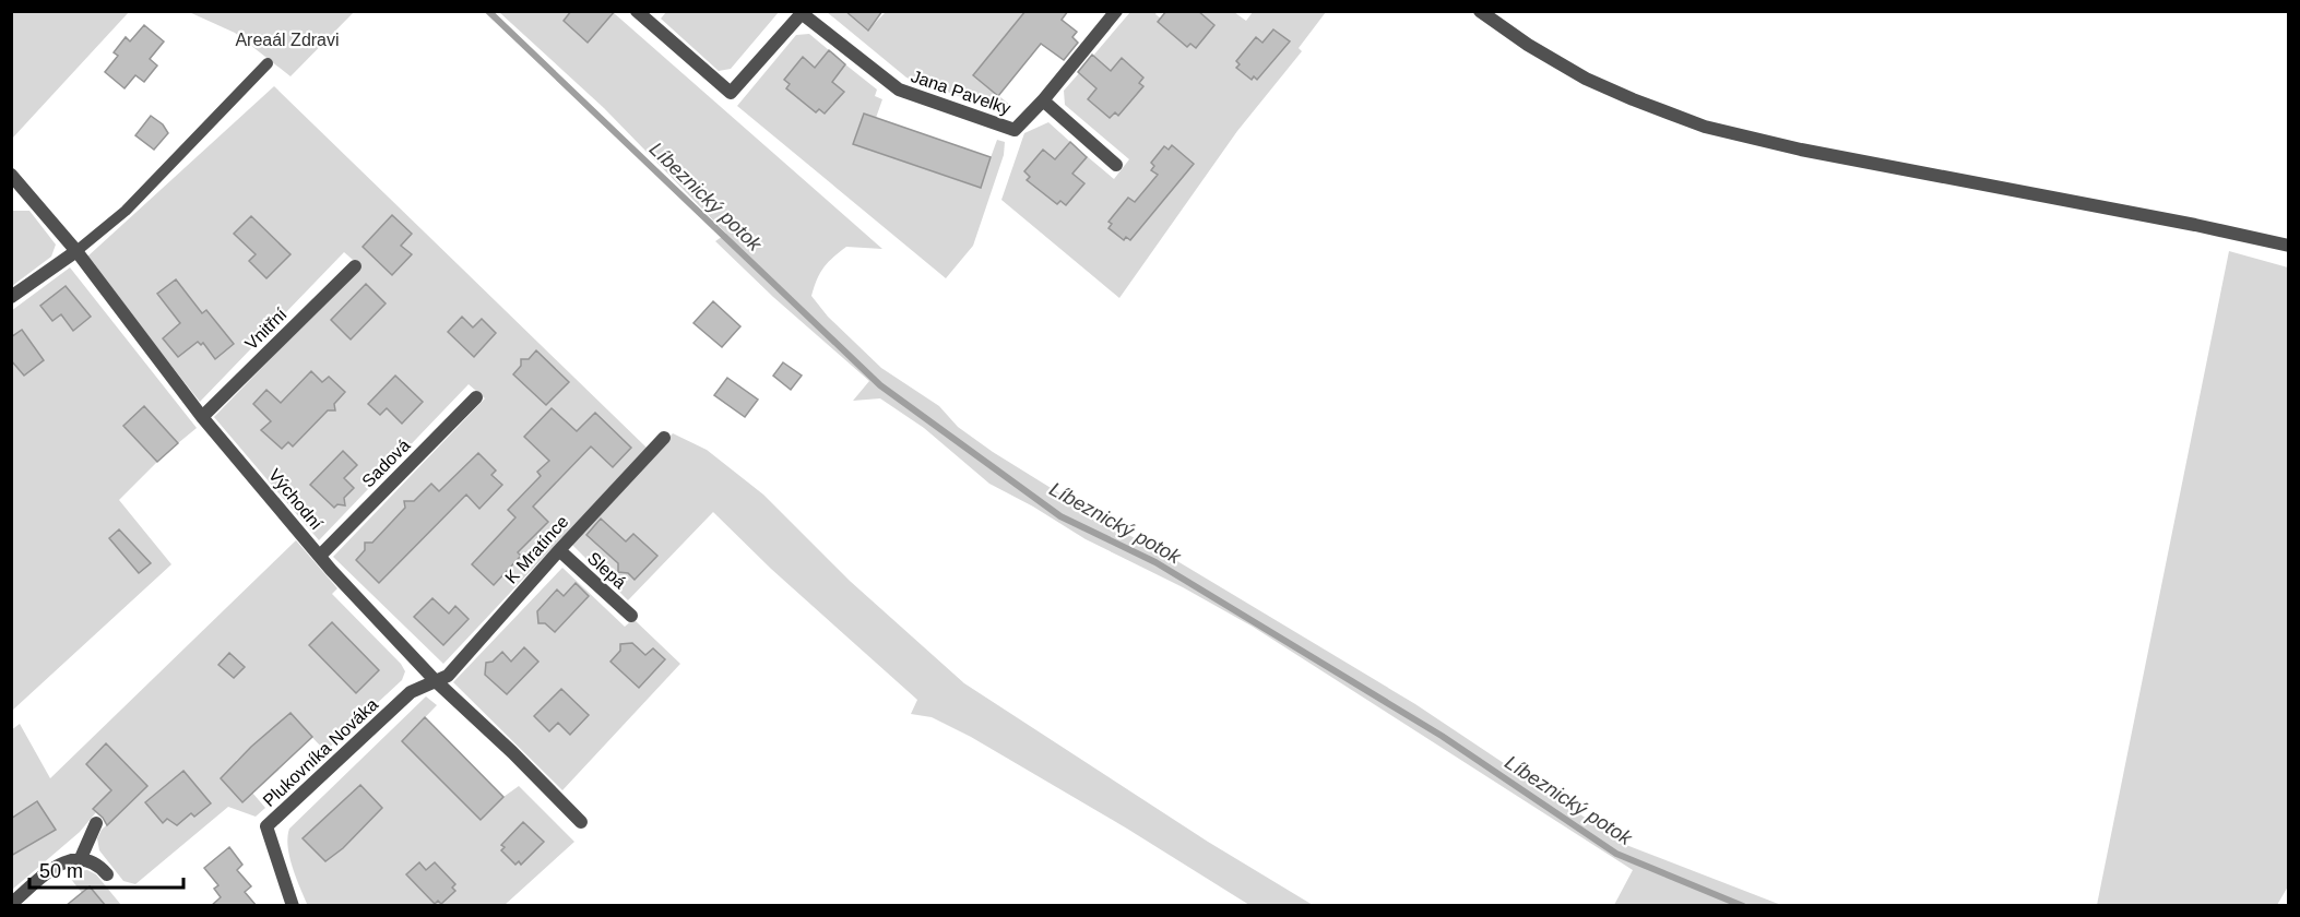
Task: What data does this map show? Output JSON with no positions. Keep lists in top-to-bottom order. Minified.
{"streets":{"street":["Jana Pavelky","Vnitřní","Sadová","Východní","K Mratínce","Slepá","Plukovníka Nováka"]},"crossings":[["Vnitřní","Východní"],["Sadová","Východní"],["Východní","K Mratínce"],["Východní","Plukovníka Nováka"],["K Mratínce","Slepá"],["K Mratínce","Plukovníka Nováka"]],"water":["Líbeznický potok"],"parks":["Areaál Zdravi"],"scale_bar":"50 m"}
